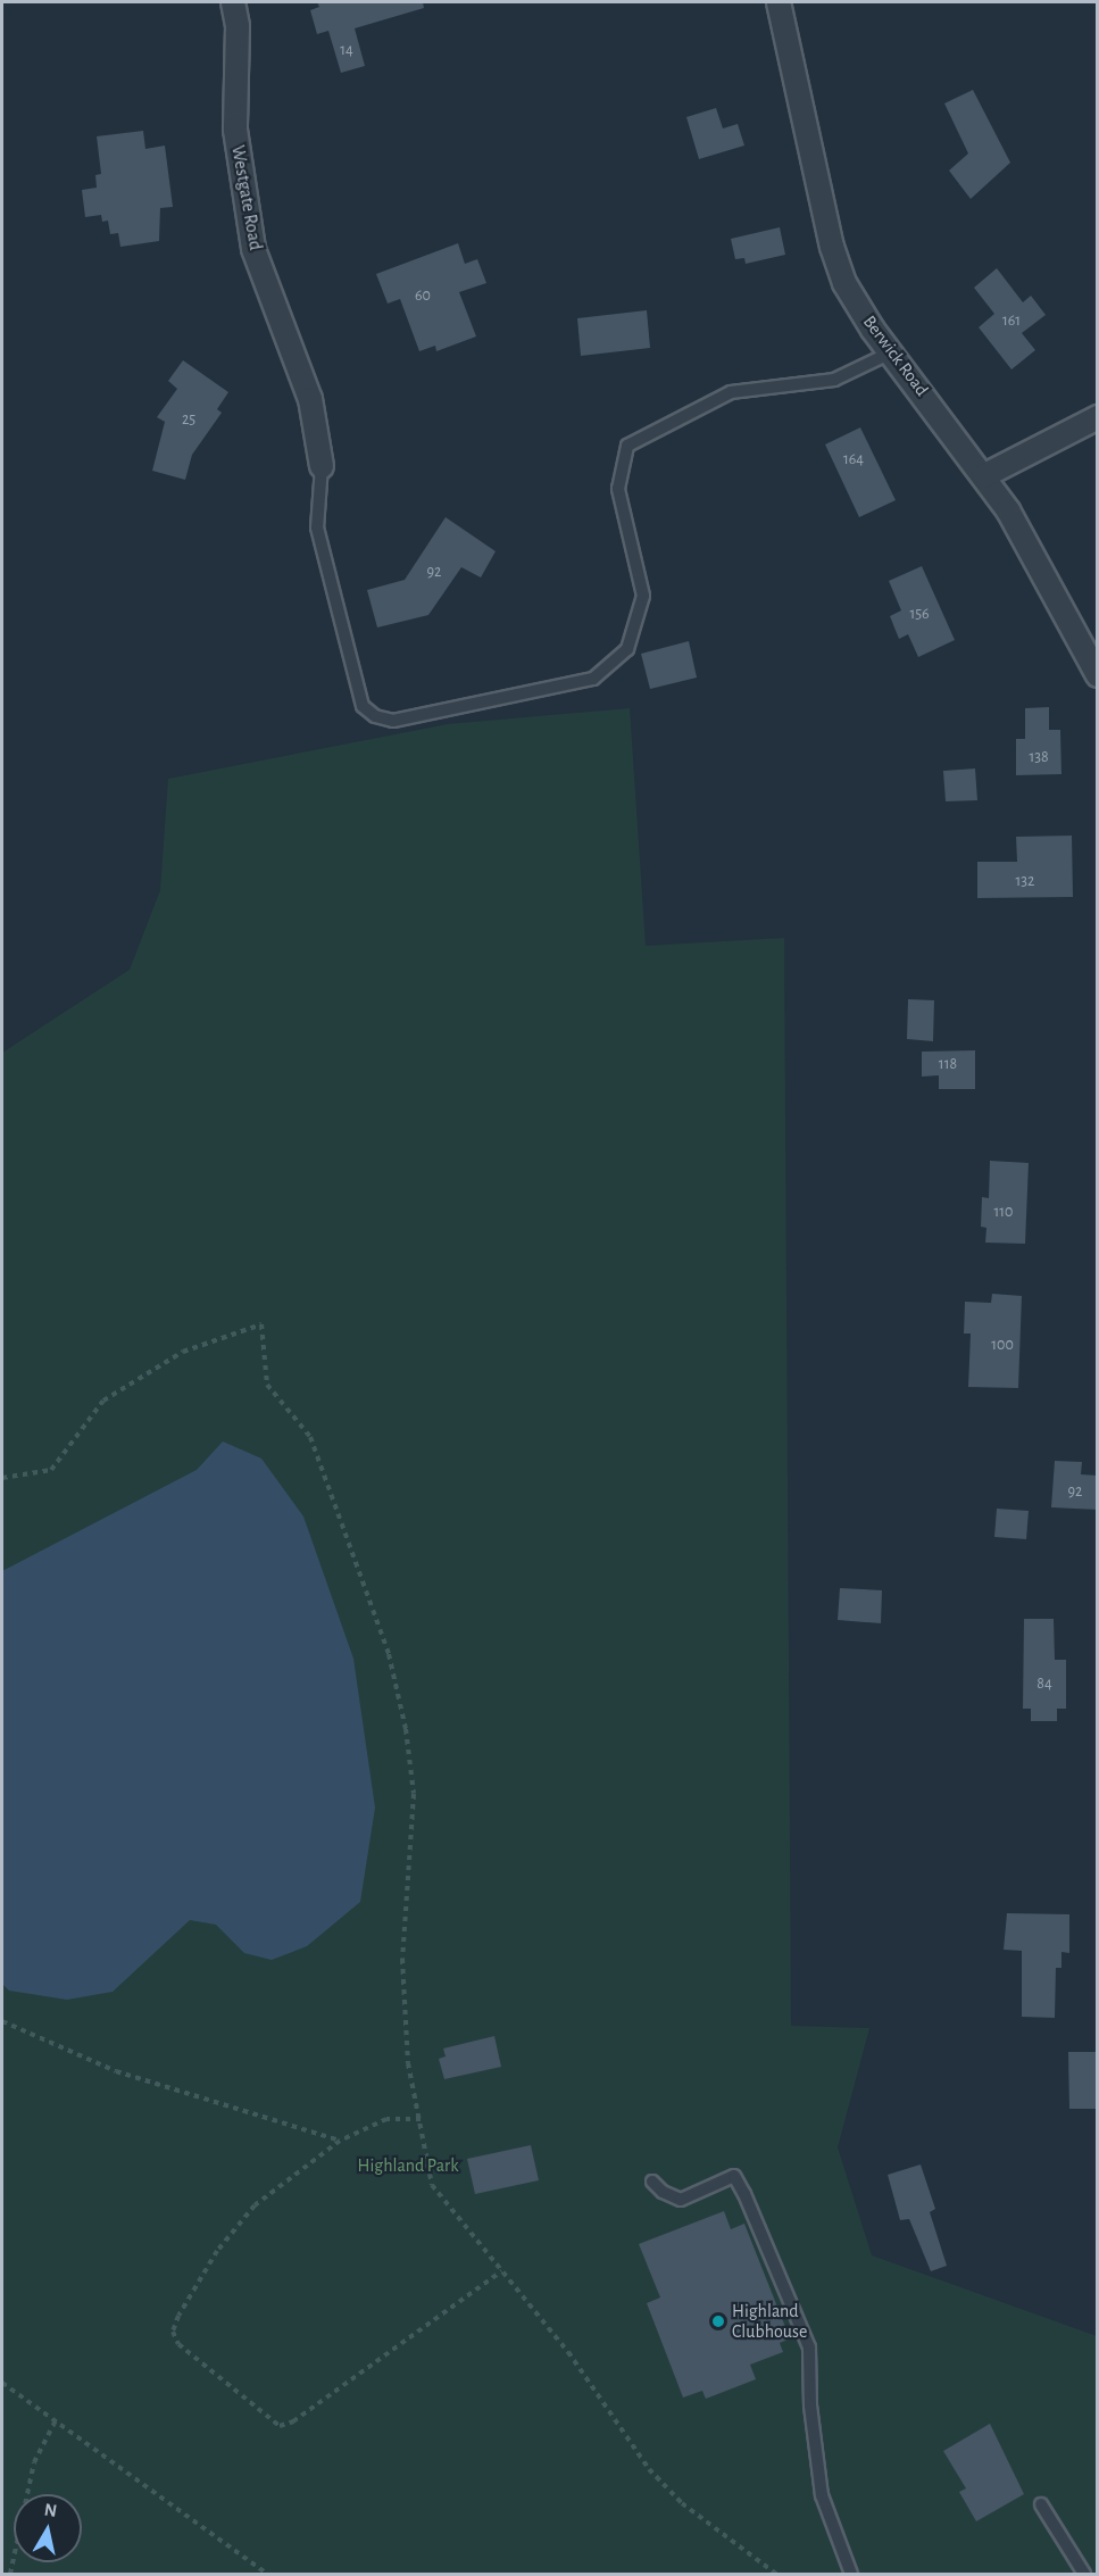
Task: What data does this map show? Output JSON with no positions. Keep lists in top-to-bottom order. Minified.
{"streets":{"street":["Westgate Road","Berwick Road"]},"parks":["Highland Park"],"places":["Highland Clubhouse"],"house_numbers":["14","60","161","25","164","92","156","138","132","118","110","100","92","84"],"north":"top"}
